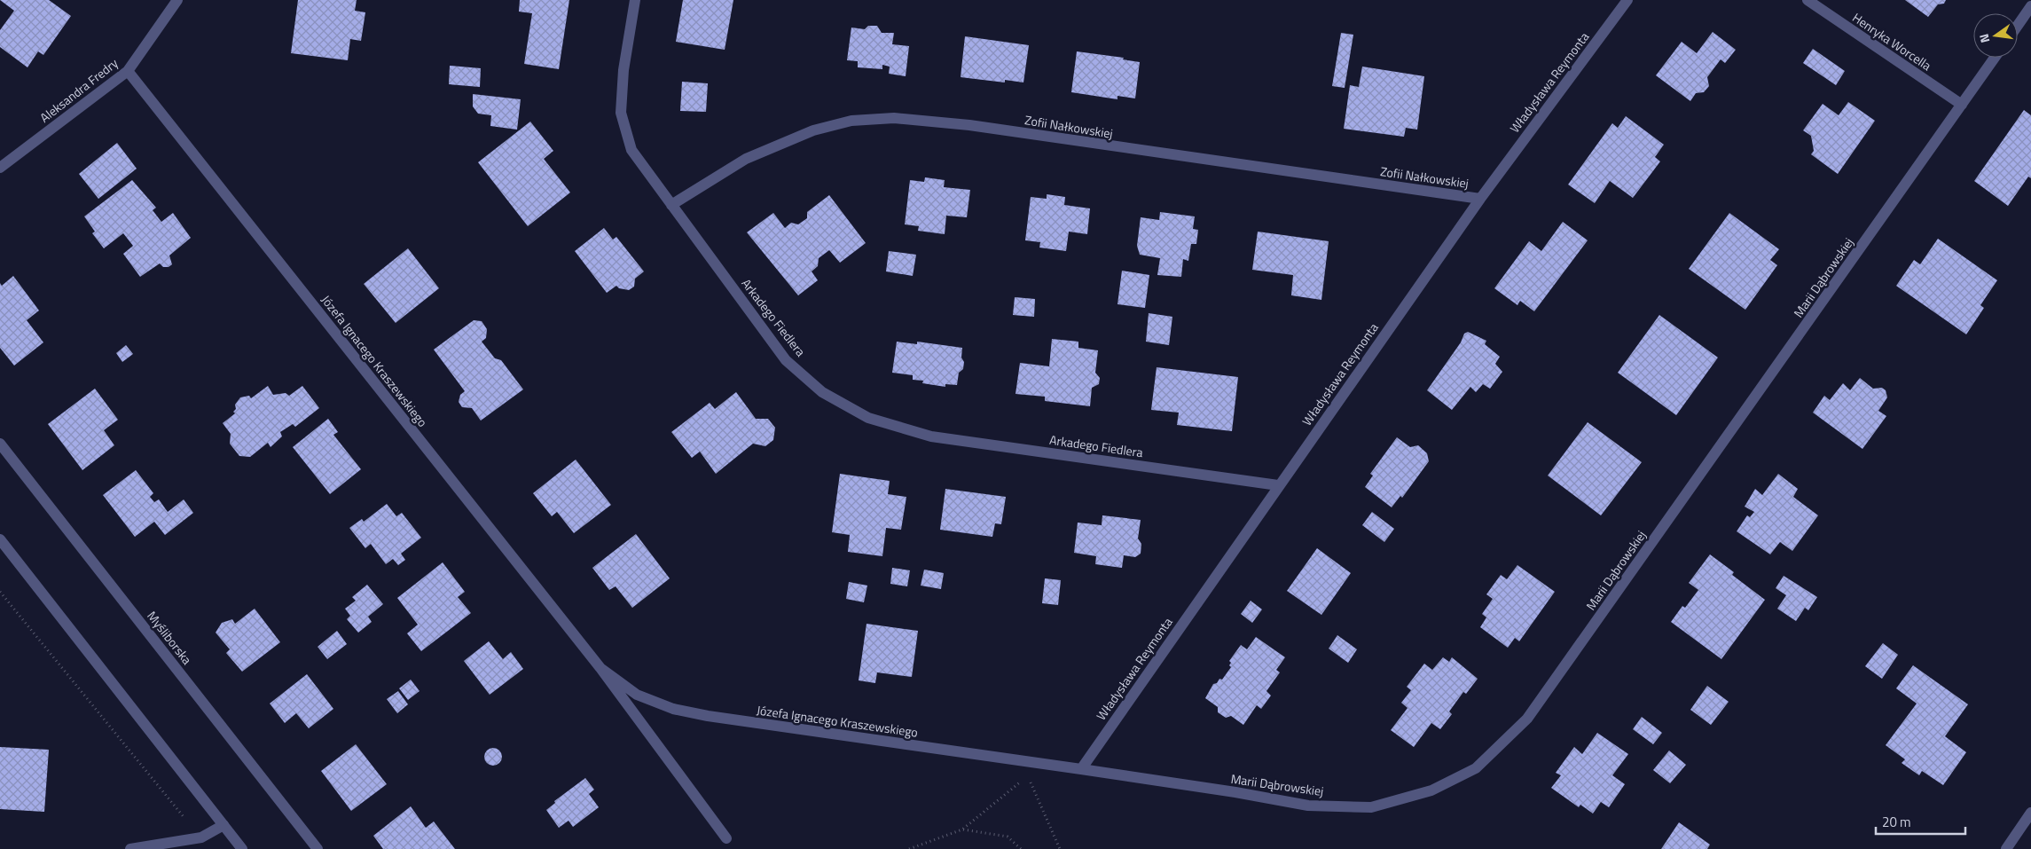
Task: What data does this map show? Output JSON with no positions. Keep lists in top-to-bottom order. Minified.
{"streets":{"street":["Henryka Worcella","Władysława Reymonta","Aleksandra Fredry","Zofii Nałkowskiej","Marii Dąbrowskiej","Arkadego Fiedlera","Józefa Ignacego Kraszewskiego","Myśliborska"]},"crossings":[["Henryka Worcella","Marii Dąbrowskiej"],["Władysława Reymonta","Zofii Nałkowskiej"],["Władysława Reymonta","Marii Dąbrowskiej"],["Władysława Reymonta","Arkadego Fiedlera"],["Władysława Reymonta","Józefa Ignacego Kraszewskiego"],["Aleksandra Fredry","Józefa Ignacego Kraszewskiego"],["Zofii Nałkowskiej","Arkadego Fiedlera"],["Marii Dąbrowskiej","Józefa Ignacego Kraszewskiego"]],"scale_bar":"20 m","north":"left"}
